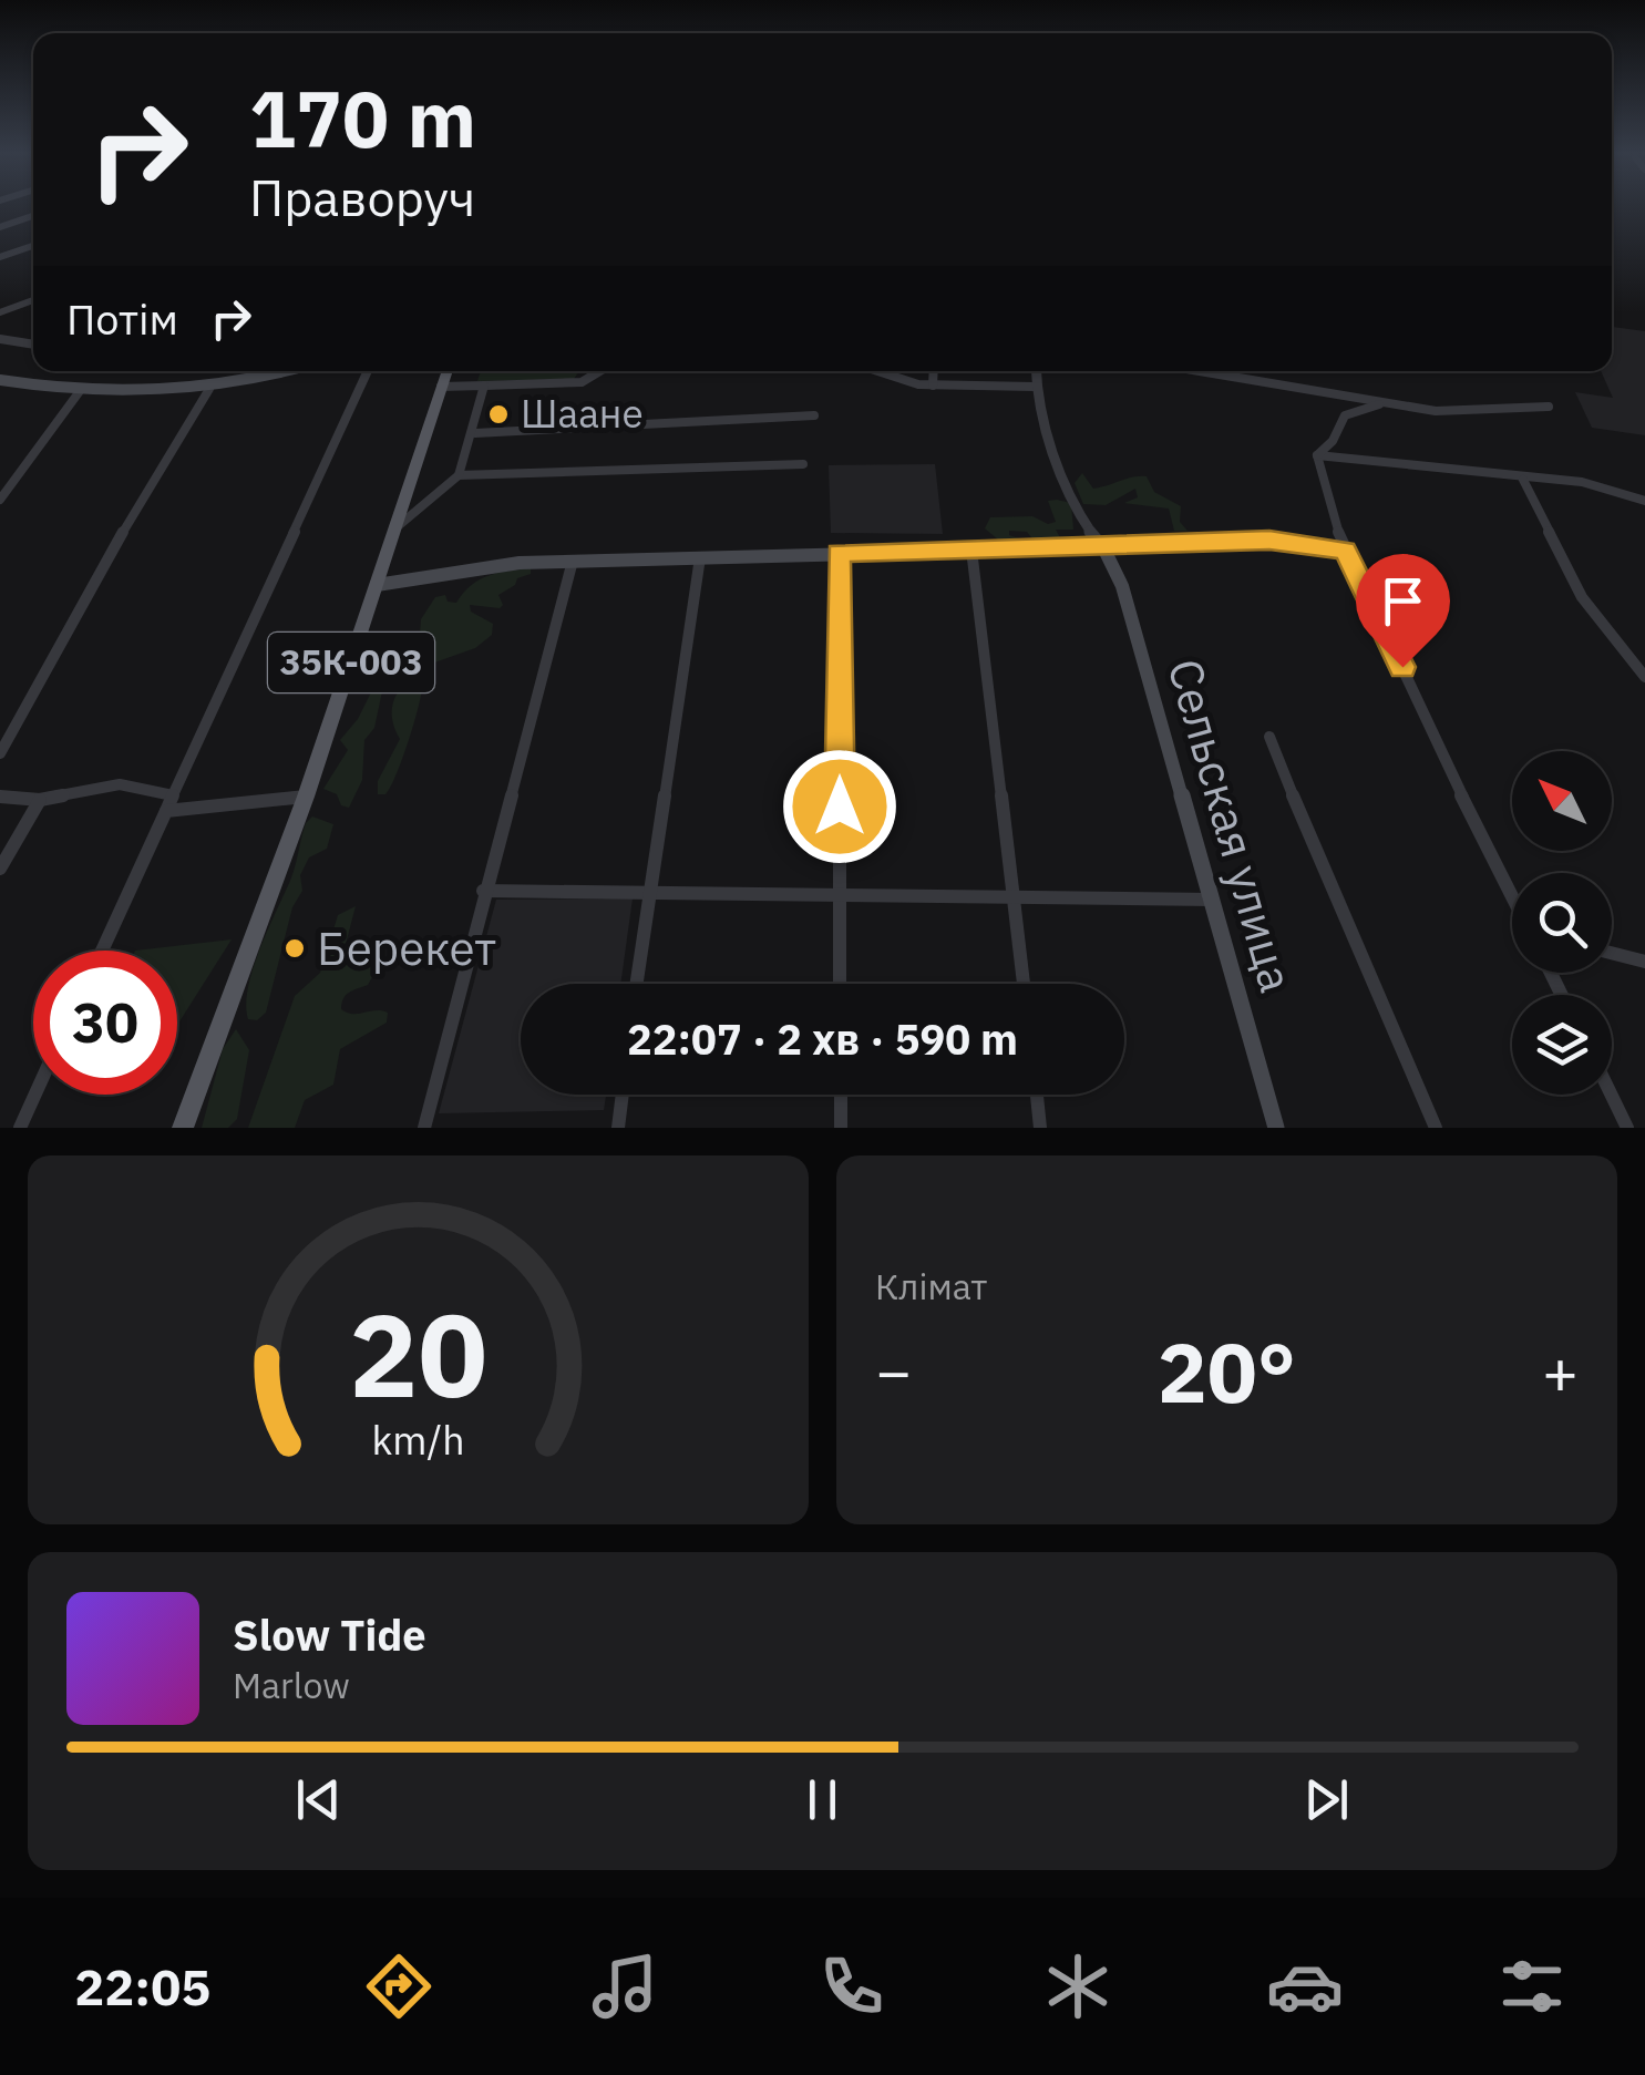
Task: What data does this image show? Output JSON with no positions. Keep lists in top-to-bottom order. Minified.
{"streets":{"main road":["35К-003","Сельская улица"]},"places":["Шаане","Берекет"],"north":"top left","page":{"turn":["170 m","Праворуч"],"then":"Потім","limit":"30","trip":"22:07 · 2 хв · 590 m","tile":"Клімат","heat":["−","20°","+"],"song":["Slow Tide","Marlow"],"tabs":"22:05","gauge":["20","km/h"]}}
